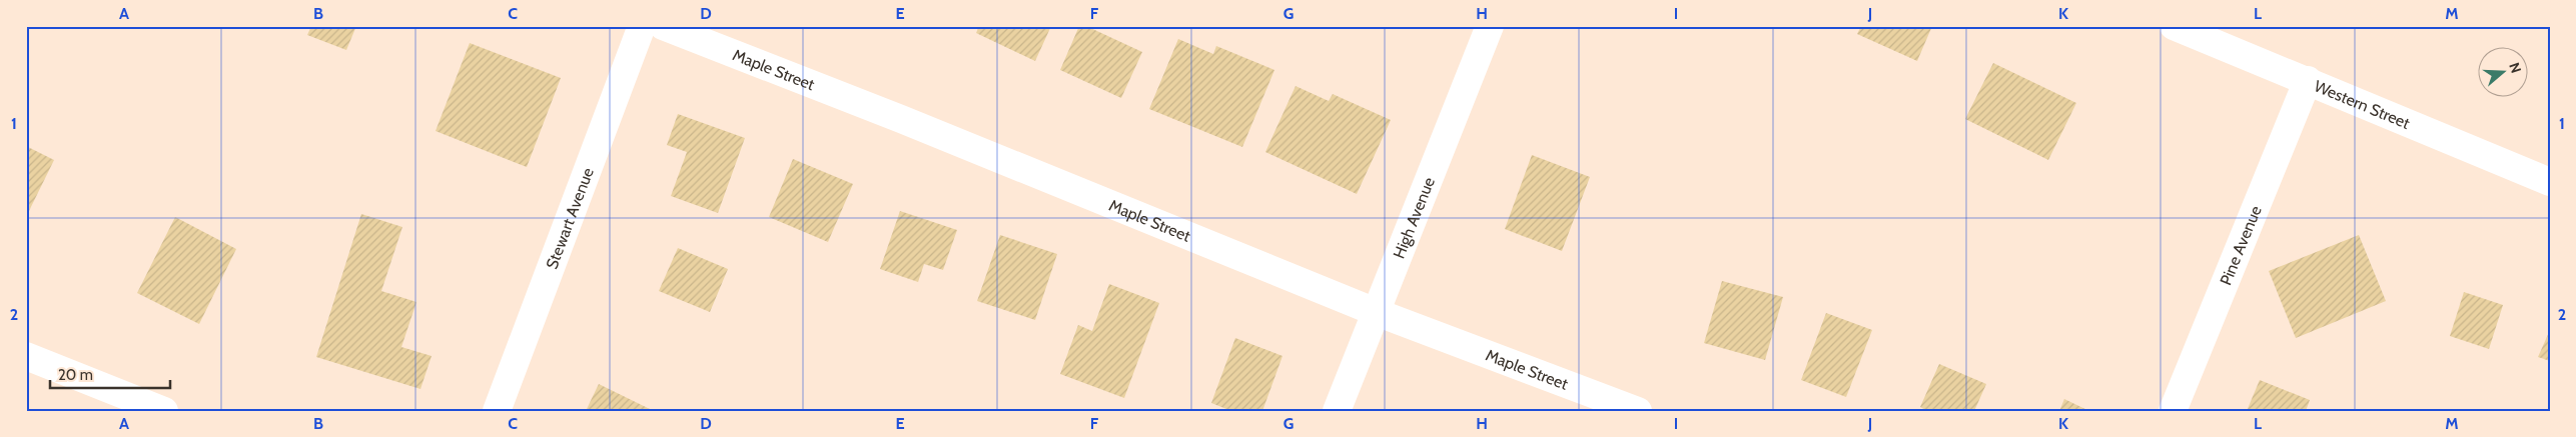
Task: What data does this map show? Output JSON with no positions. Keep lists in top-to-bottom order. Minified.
{"streets":{"street":["Maple Street","Western Street","Stewart Avenue","High Avenue","Pine Avenue"]},"crossings":[["Maple Street","High Avenue"],["Western Street","Pine Avenue"]],"scale_bar":"20 m","north":"right","grid":{"columns":["A","B","C","D","E","F","G","H","I","J","K","L","M"],"rows":["1","2"]}}
